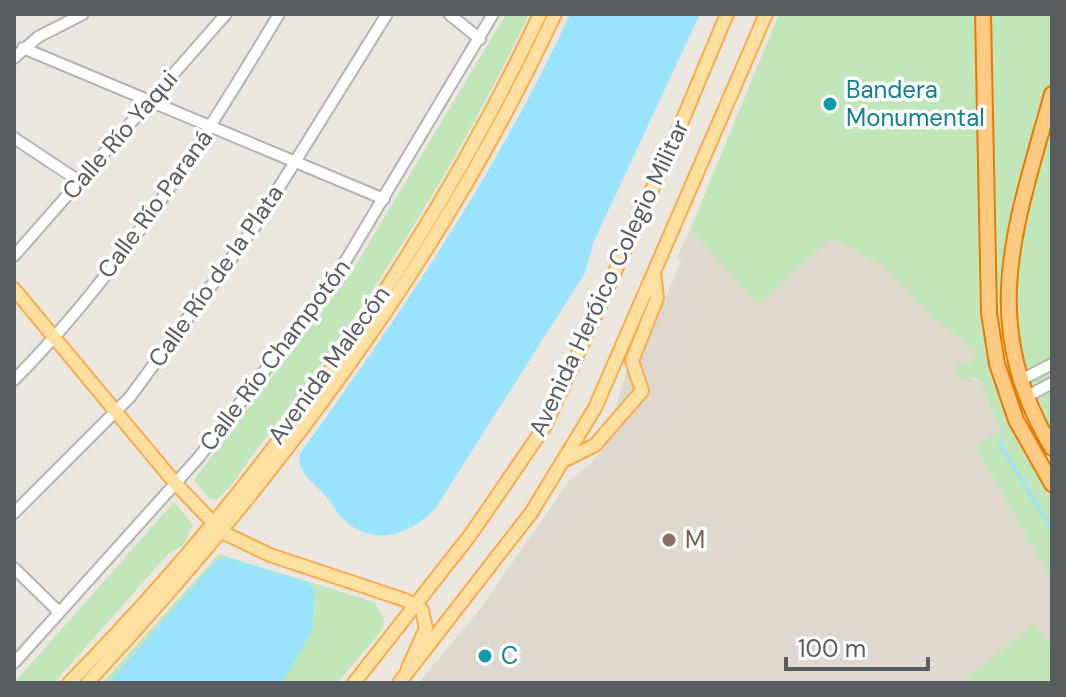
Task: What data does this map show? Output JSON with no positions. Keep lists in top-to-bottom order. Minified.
{"streets":{"main road":["Avenida Heróico Colegio Militar","Avenida Malecón"],"street":["Calle Río Yaqui","Calle Río Paraná","Calle Río de la Plata","Calle Río Champotón"]},"places":["Bandera Monumental","M","C"],"scale_bar":"100 m"}
